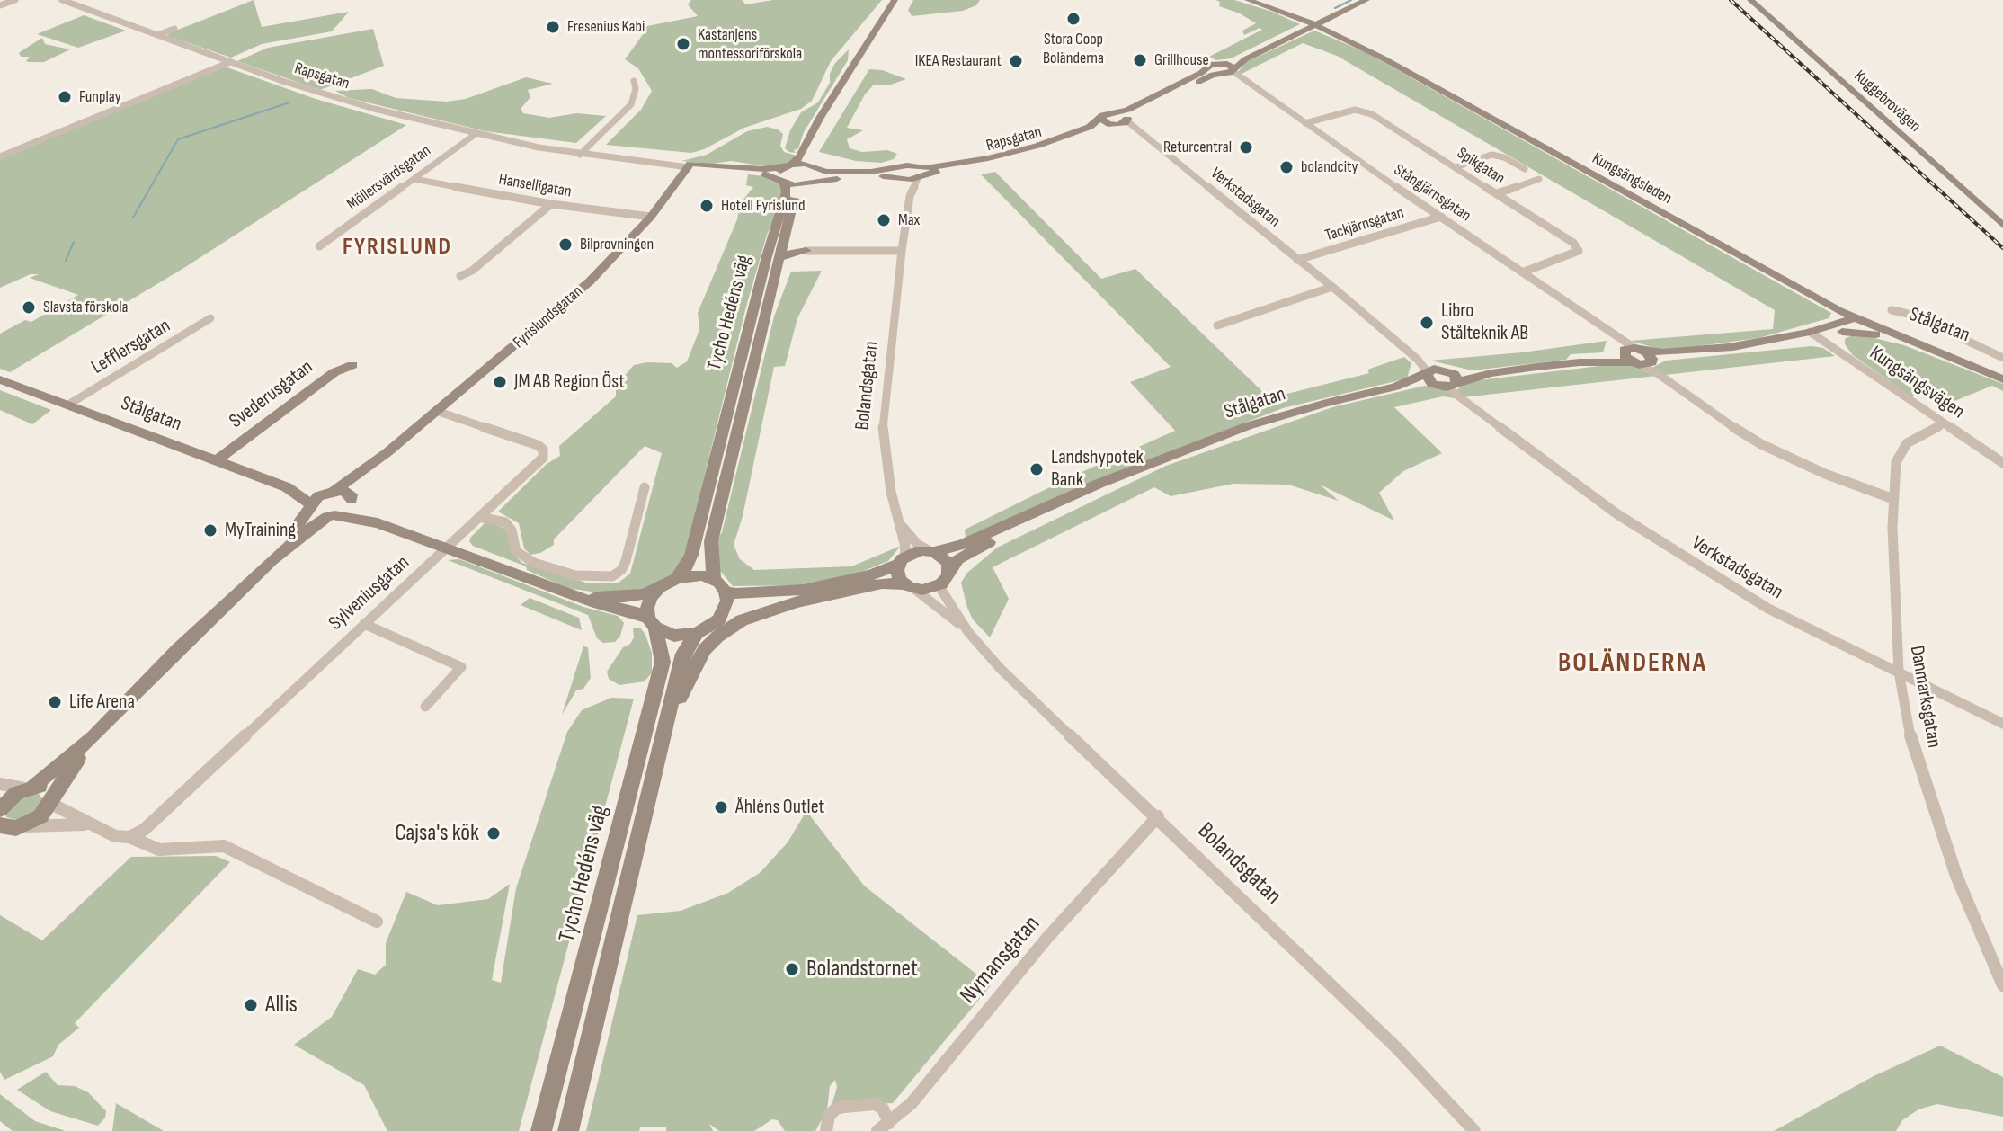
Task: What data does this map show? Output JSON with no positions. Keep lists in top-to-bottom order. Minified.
{"streets":{"main road":["Rapsgatan","Kuggebrovägen","Kungsängsleden","Tycho Hedéns väg","Fyrislundsgatan","Stålgatan","Svederusgatan"],"street":["Spikgatan","Möllersvärdsgatan","Hanselligatan","Stångjärnsgatan","Verkstadsgatan","Tackjärnsgatan","Lefflersgatan","Kungsängsvägen","Bolandsgatan","Sylveniusgatan","Danmarksgatan","Nymansgatan"]},"crossings":[["Rapsgatan","Möllersvärdsgatan"],["Rapsgatan","Kungsängsleden"],["Rapsgatan","Stångjärnsgatan"],["Rapsgatan","Verkstadsgatan"],["Rapsgatan","Tycho Hedéns väg"],["Rapsgatan","Fyrislundsgatan"],["Rapsgatan","Bolandsgatan"],["Spikgatan","Stångjärnsgatan"],["Möllersvärdsgatan","Hanselligatan"],["Kungsängsleden","Stålgatan"],["Hanselligatan","Fyrislundsgatan"],["Stångjärnsgatan","Tackjärnsgatan"],["Stångjärnsgatan","Stålgatan"],["Verkstadsgatan","Tackjärnsgatan"],["Verkstadsgatan","Stålgatan"],["Verkstadsgatan","Danmarksgatan"],["Fyrislundsgatan","Stålgatan"],["Fyrislundsgatan","Sylveniusgatan"],["Stålgatan","Lefflersgatan"],["Stålgatan","Kungsängsvägen"],["Stålgatan","Bolandsgatan"],["Stålgatan","Svederusgatan"],["Kungsängsvägen","Danmarksgatan"],["Bolandsgatan","Nymansgatan"]],"districts":["FYRISLUND","BOLÄNDERNA"],"places":["Stora Coop Boländerna","Fresenius Kabi","Kastanjens montessoriförskola","Grillhouse","IKEA Restaurant","Funplay","Returcentral","bolandcity","Hotell Fyrislund","Max","Bilprovningen","Slavsta förskola","Libro Stålteknik AB","JM AB Region Öst","Landshypotek Bank","MyTraining","Life Arena","Åhléns Outlet","Cajsa's kök","Bolandstornet","Allis"]}
